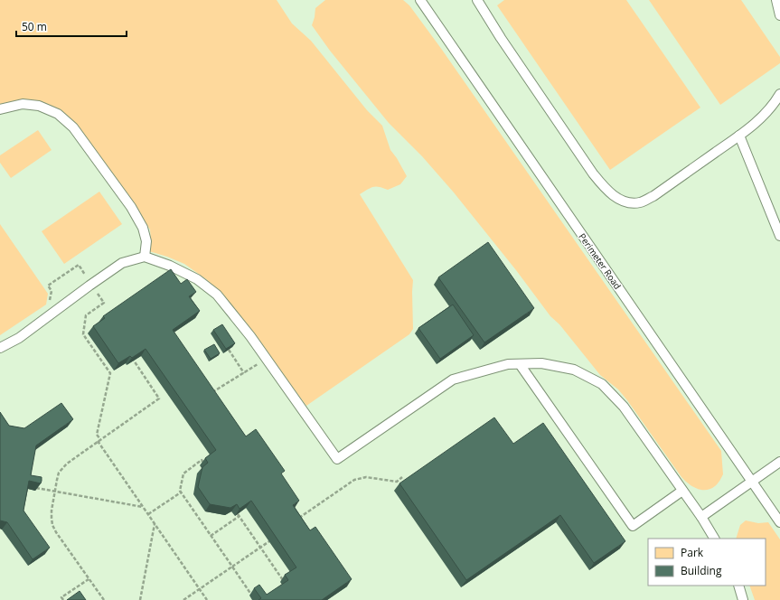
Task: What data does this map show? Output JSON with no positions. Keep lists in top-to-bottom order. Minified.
{"streets":{"lane":["Perimeter Road"]},"legend":["Park","Building"],"scale_bar":"50 m"}
